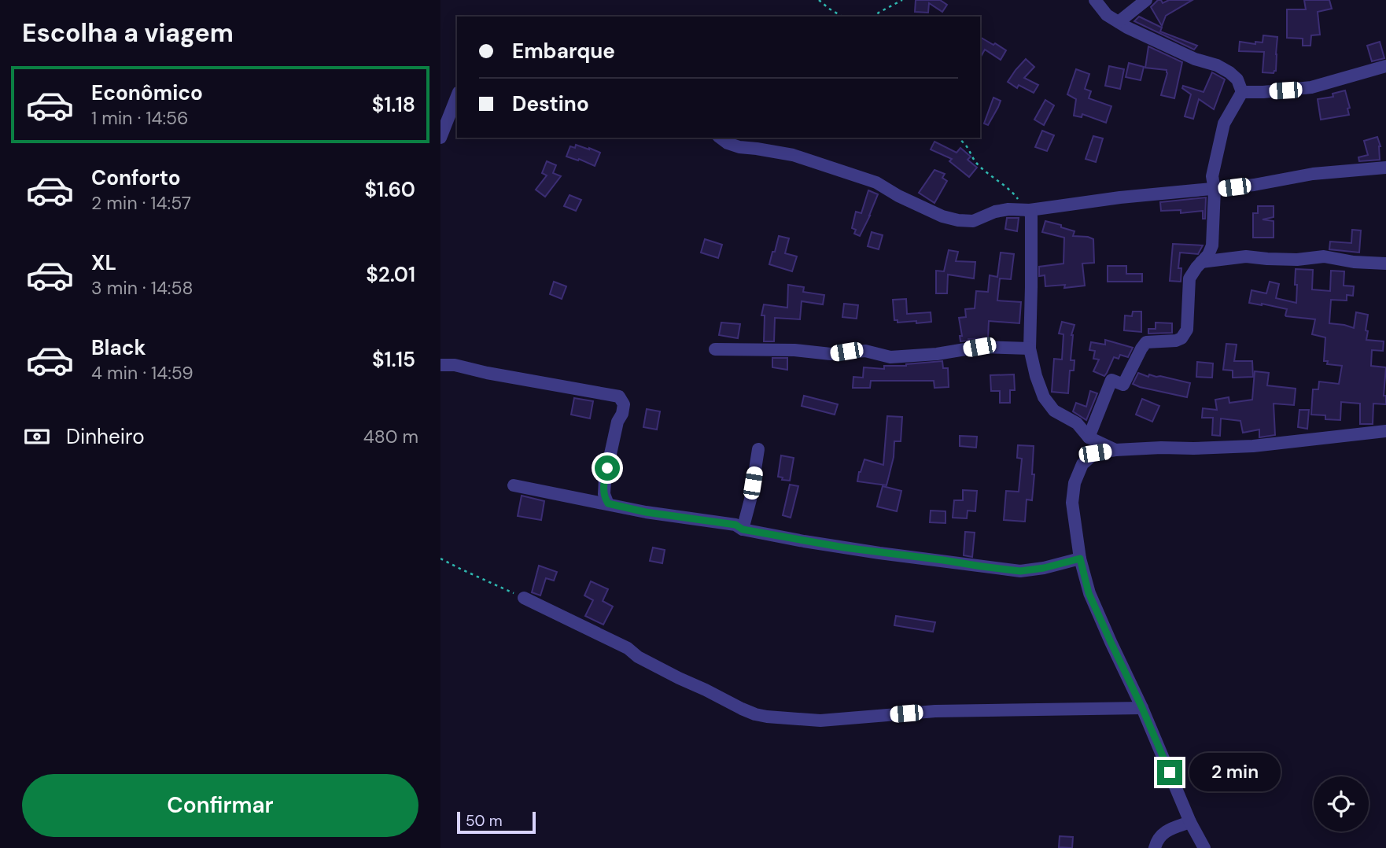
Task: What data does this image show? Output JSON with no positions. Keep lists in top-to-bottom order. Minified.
{"scale_bar":"50 m","page":{"heading":"Escolha a viagem","banner":["Embarque","Destino"],"list":[{"name":"Econômico","note":"1 min · 14:56","value":"$1.18"},{"name":"Conforto","note":"2 min · 14:57","value":"$1.60"},{"name":"XL","note":"3 min · 14:58","value":"$2.01"},{"name":"Black","note":"4 min · 14:59","value":"$1.15"}],"pay":["Dinheiro","480 m"],"bubble":"2 min","buttons":"Confirmar","scale":"50 m"}}
